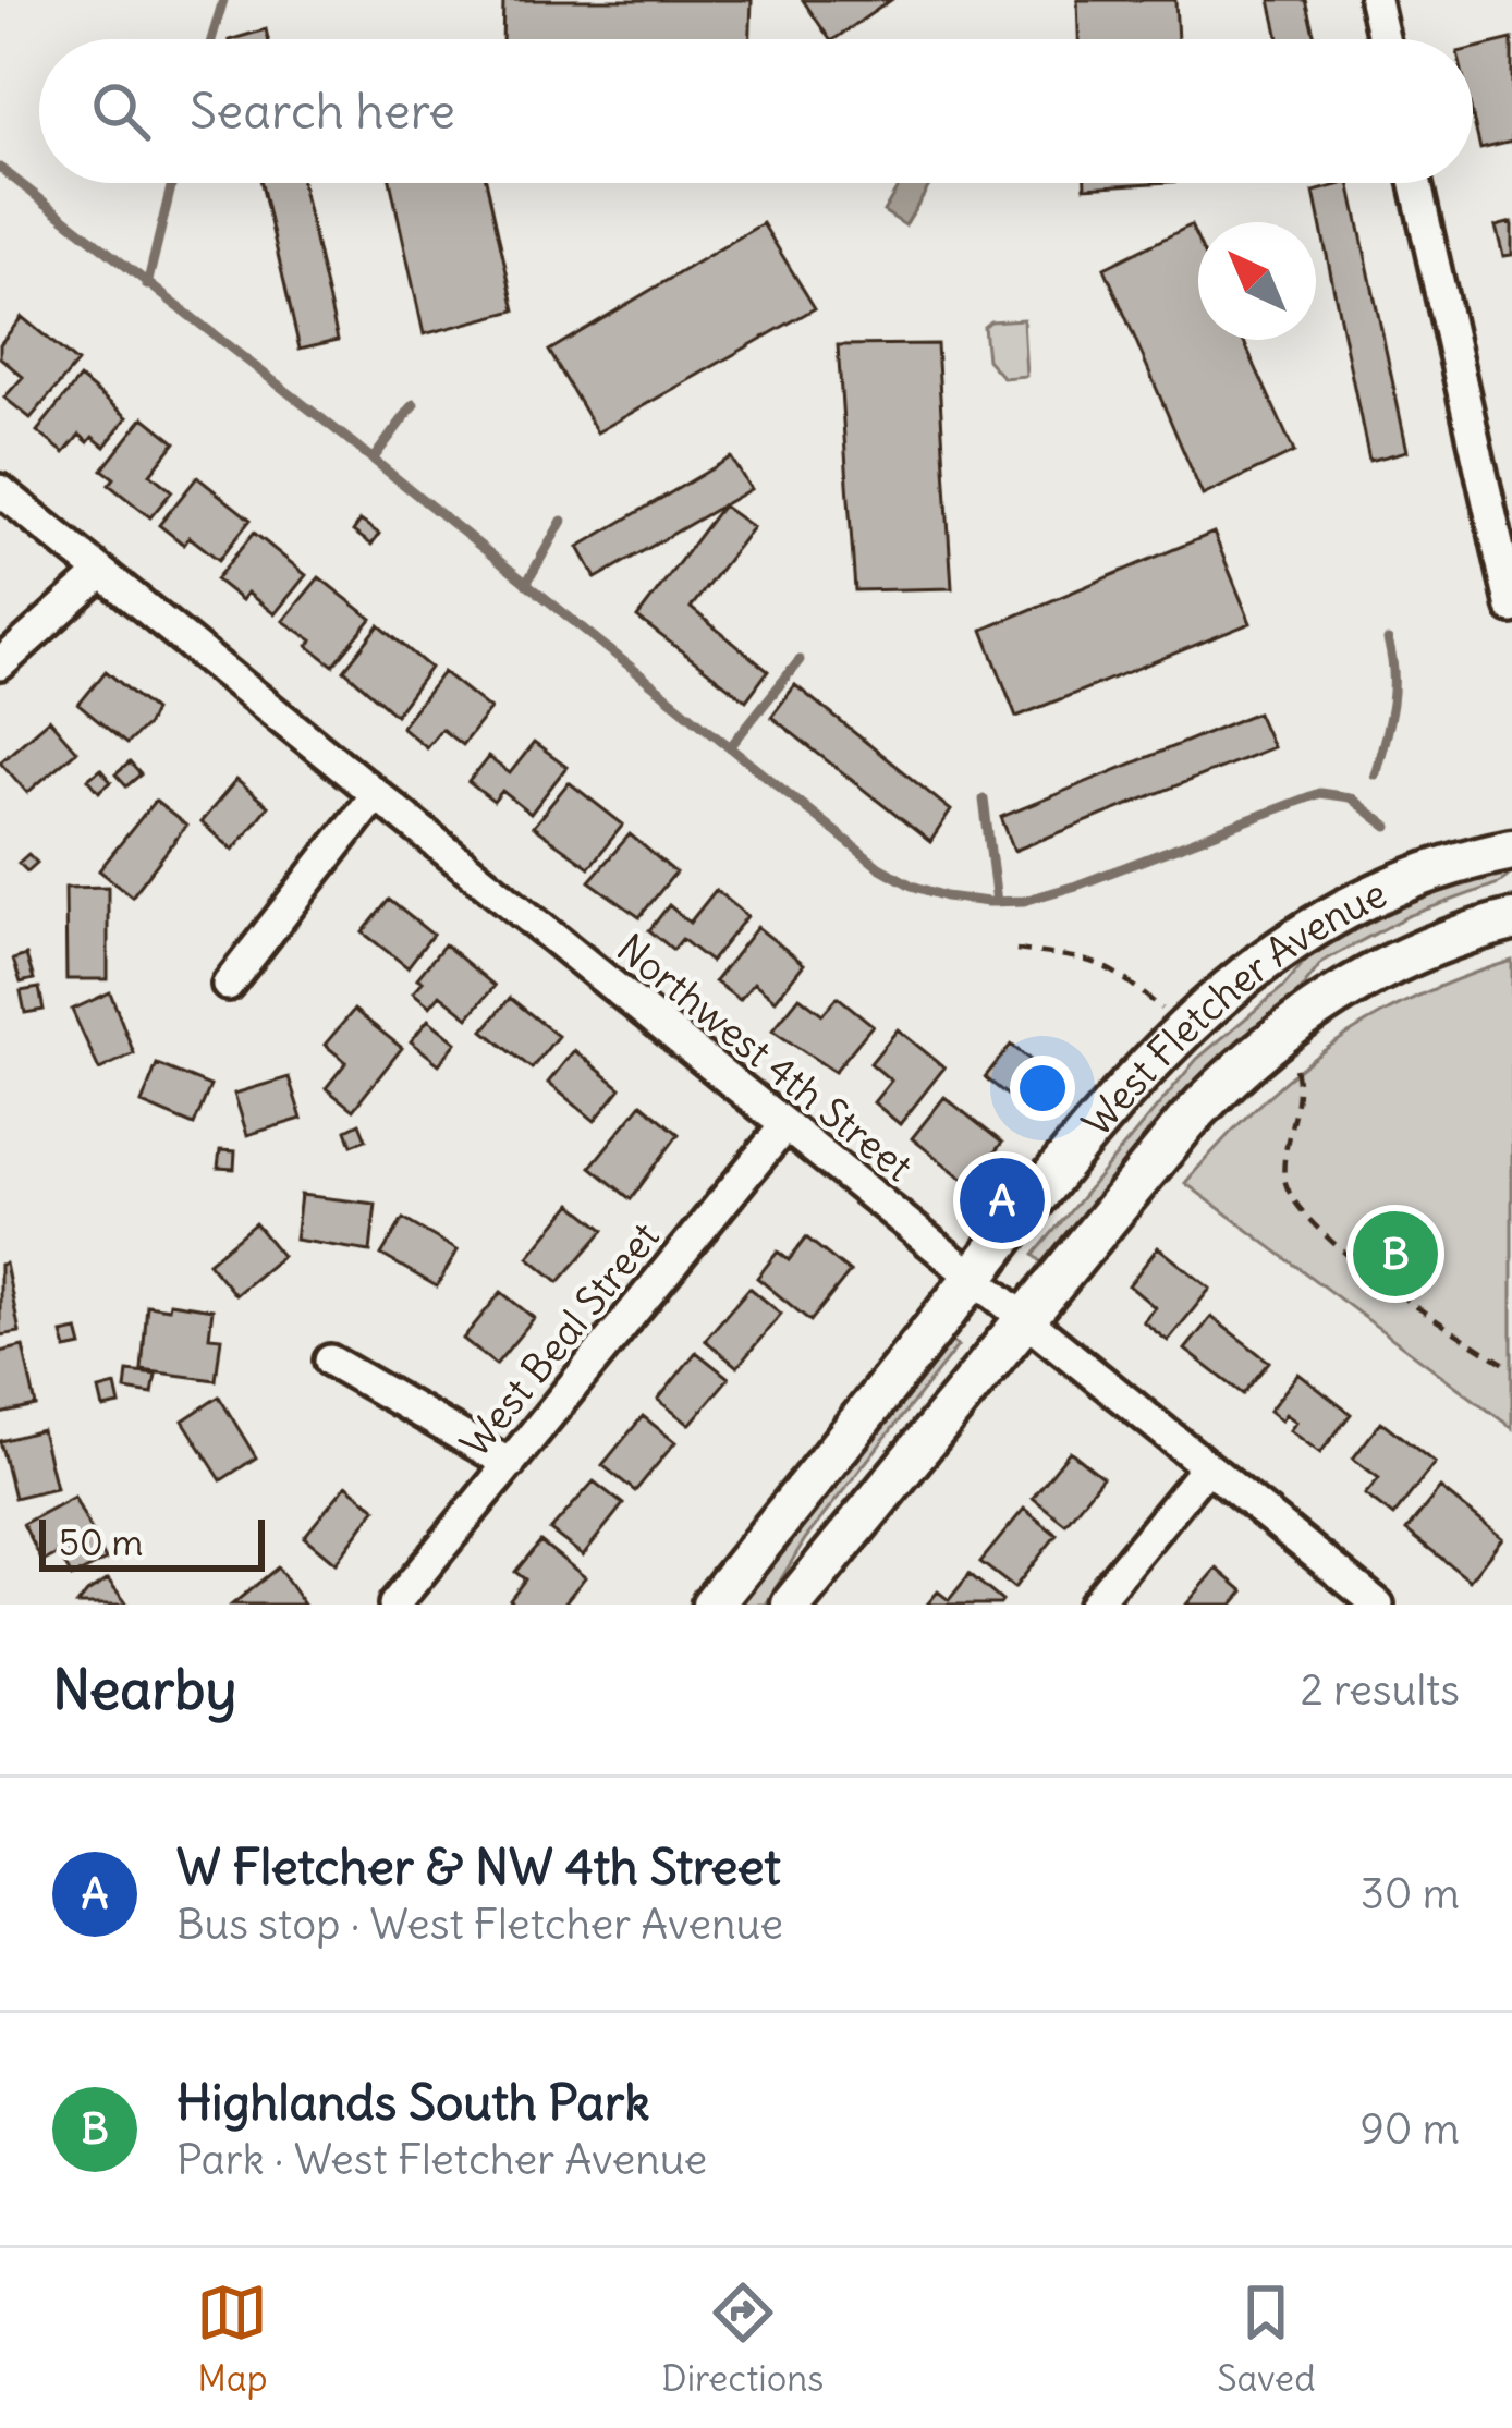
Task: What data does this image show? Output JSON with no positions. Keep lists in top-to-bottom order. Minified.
{"streets":{"main road":["West Fletcher Avenue"],"street":["Northwest 4th Street","West Beal Street"]},"crossings":[["West Fletcher Avenue","Northwest 4th Street"],["Northwest 4th Street","West Beal Street"]],"scale_bar":"50 m","north":"top left","page":{"search":"Search here","pins":["A","B"],"scale":"50 m","heading":["Nearby","2 results"],"list":[{"mark":"A","name":"W Fletcher & NW 4th Street","note":"Bus stop · West Fletcher Avenue","value":"30 m"},{"mark":"B","name":"Highlands South Park","note":"Park · West Fletcher Avenue","value":"90 m"}],"nav":["Map","Directions","Saved"]}}
